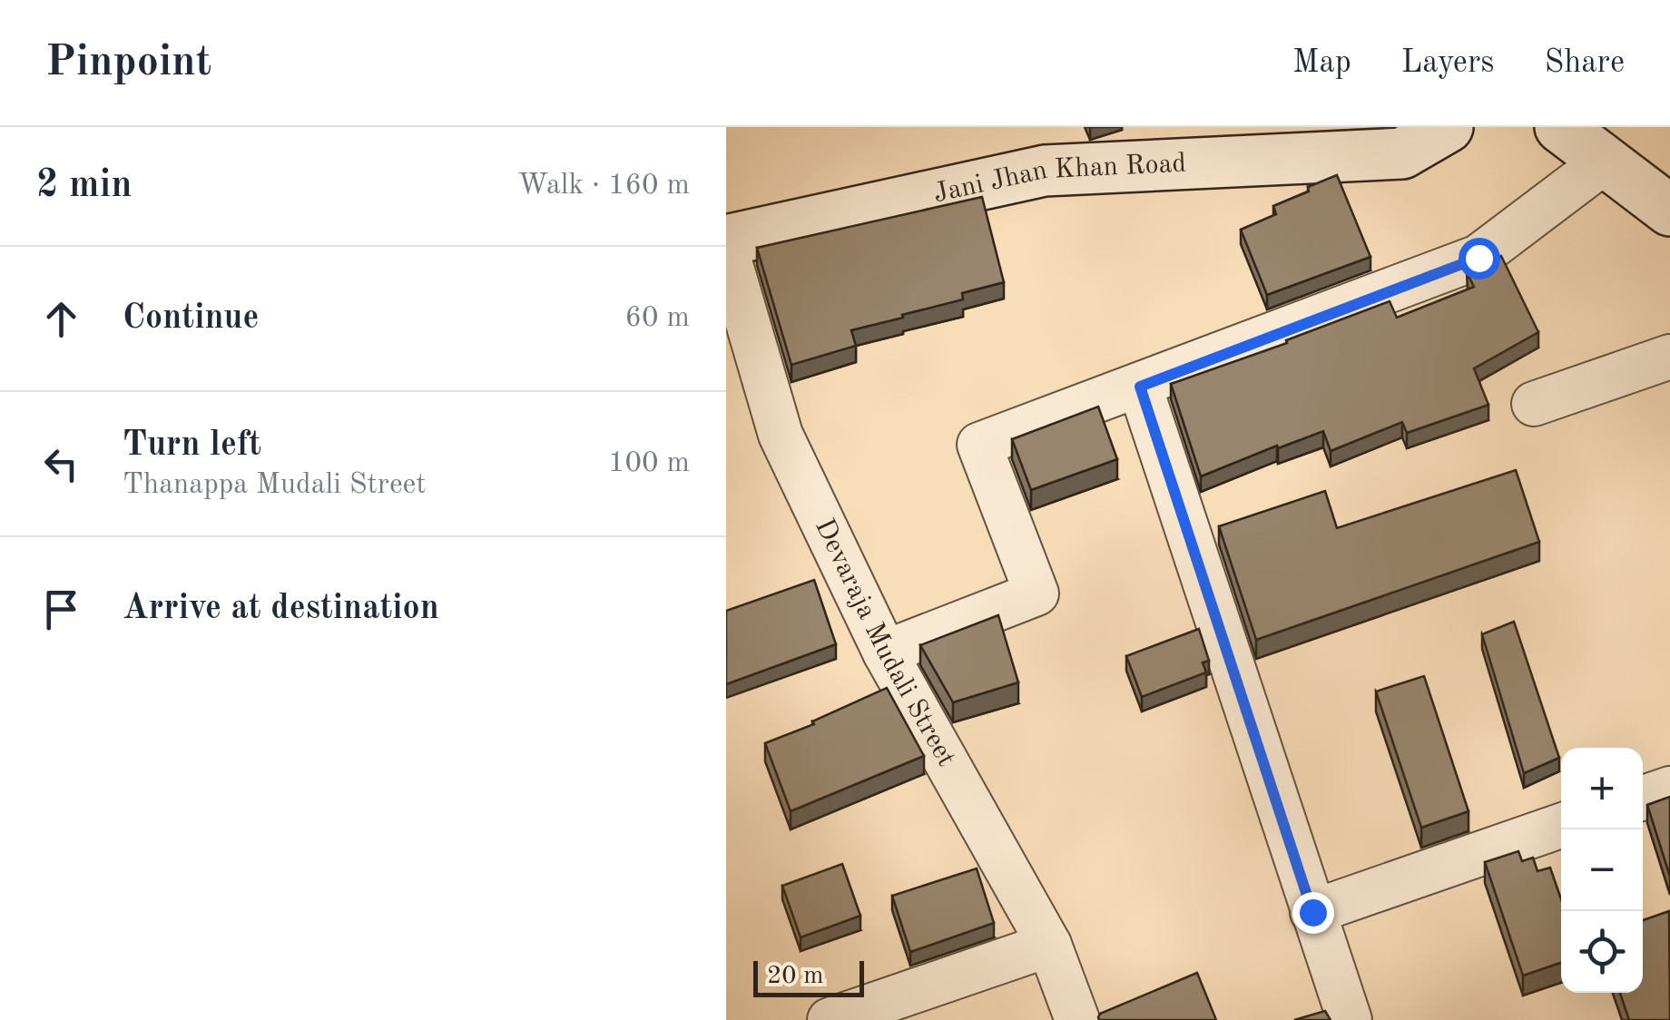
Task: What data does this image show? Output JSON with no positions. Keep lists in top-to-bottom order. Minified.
{"streets":{"street":["Jani Jhan Khan Road","Devaraja Mudali Street"]},"scale_bar":"20 m","page":{"header":"Pinpoint","nav":["Map","Layers","Share"],"heading":["2 min","Walk · 160 m"],"list":[["Continue","60 m"],["Turn left","Thanappa Mudali Street","100 m"],"Arrive at destination"],"map_buttons":["+","−"],"scale":"20 m"}}
